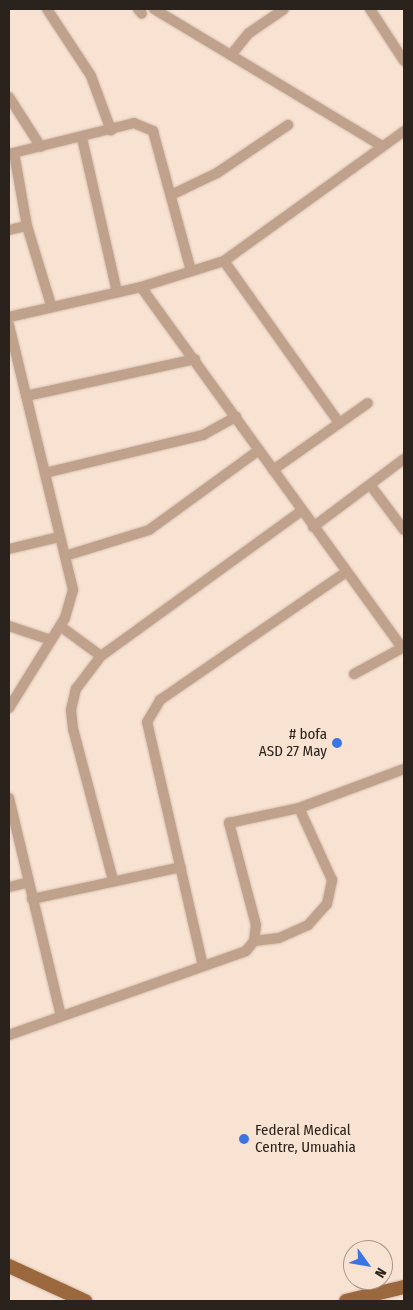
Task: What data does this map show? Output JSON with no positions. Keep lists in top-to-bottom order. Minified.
{"places":["# bofa ASD 27 May","Federal Medical Centre, Umuahia"],"north":"bottom right"}
